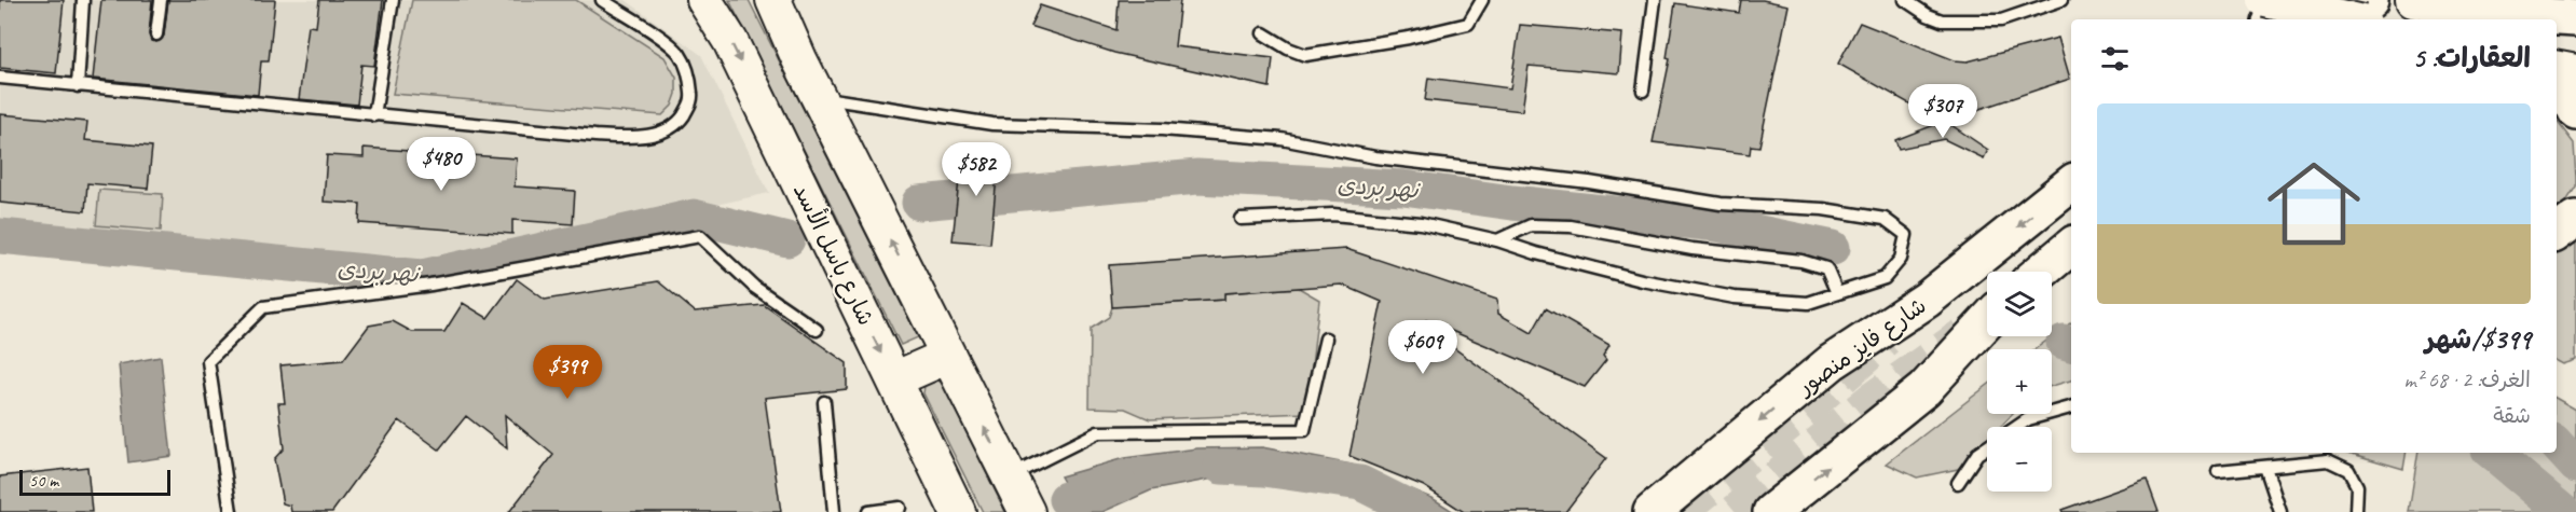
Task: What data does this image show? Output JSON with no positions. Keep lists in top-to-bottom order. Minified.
{"streets":{"highway":["شارع فايز منصور"],"main road":["شارع باسل الأسد"]},"water":["نهر بردى"],"scale_bar":"50 m","page":{"heading":"العقارات: 5","price":["$307","$480","$582","$609","$399"],"list":[{"name":"$399/شهر","note":"الغرف: 2 · 68 m² · شقة"}],"map_buttons":["+","−"],"scale":"50 m"}}
